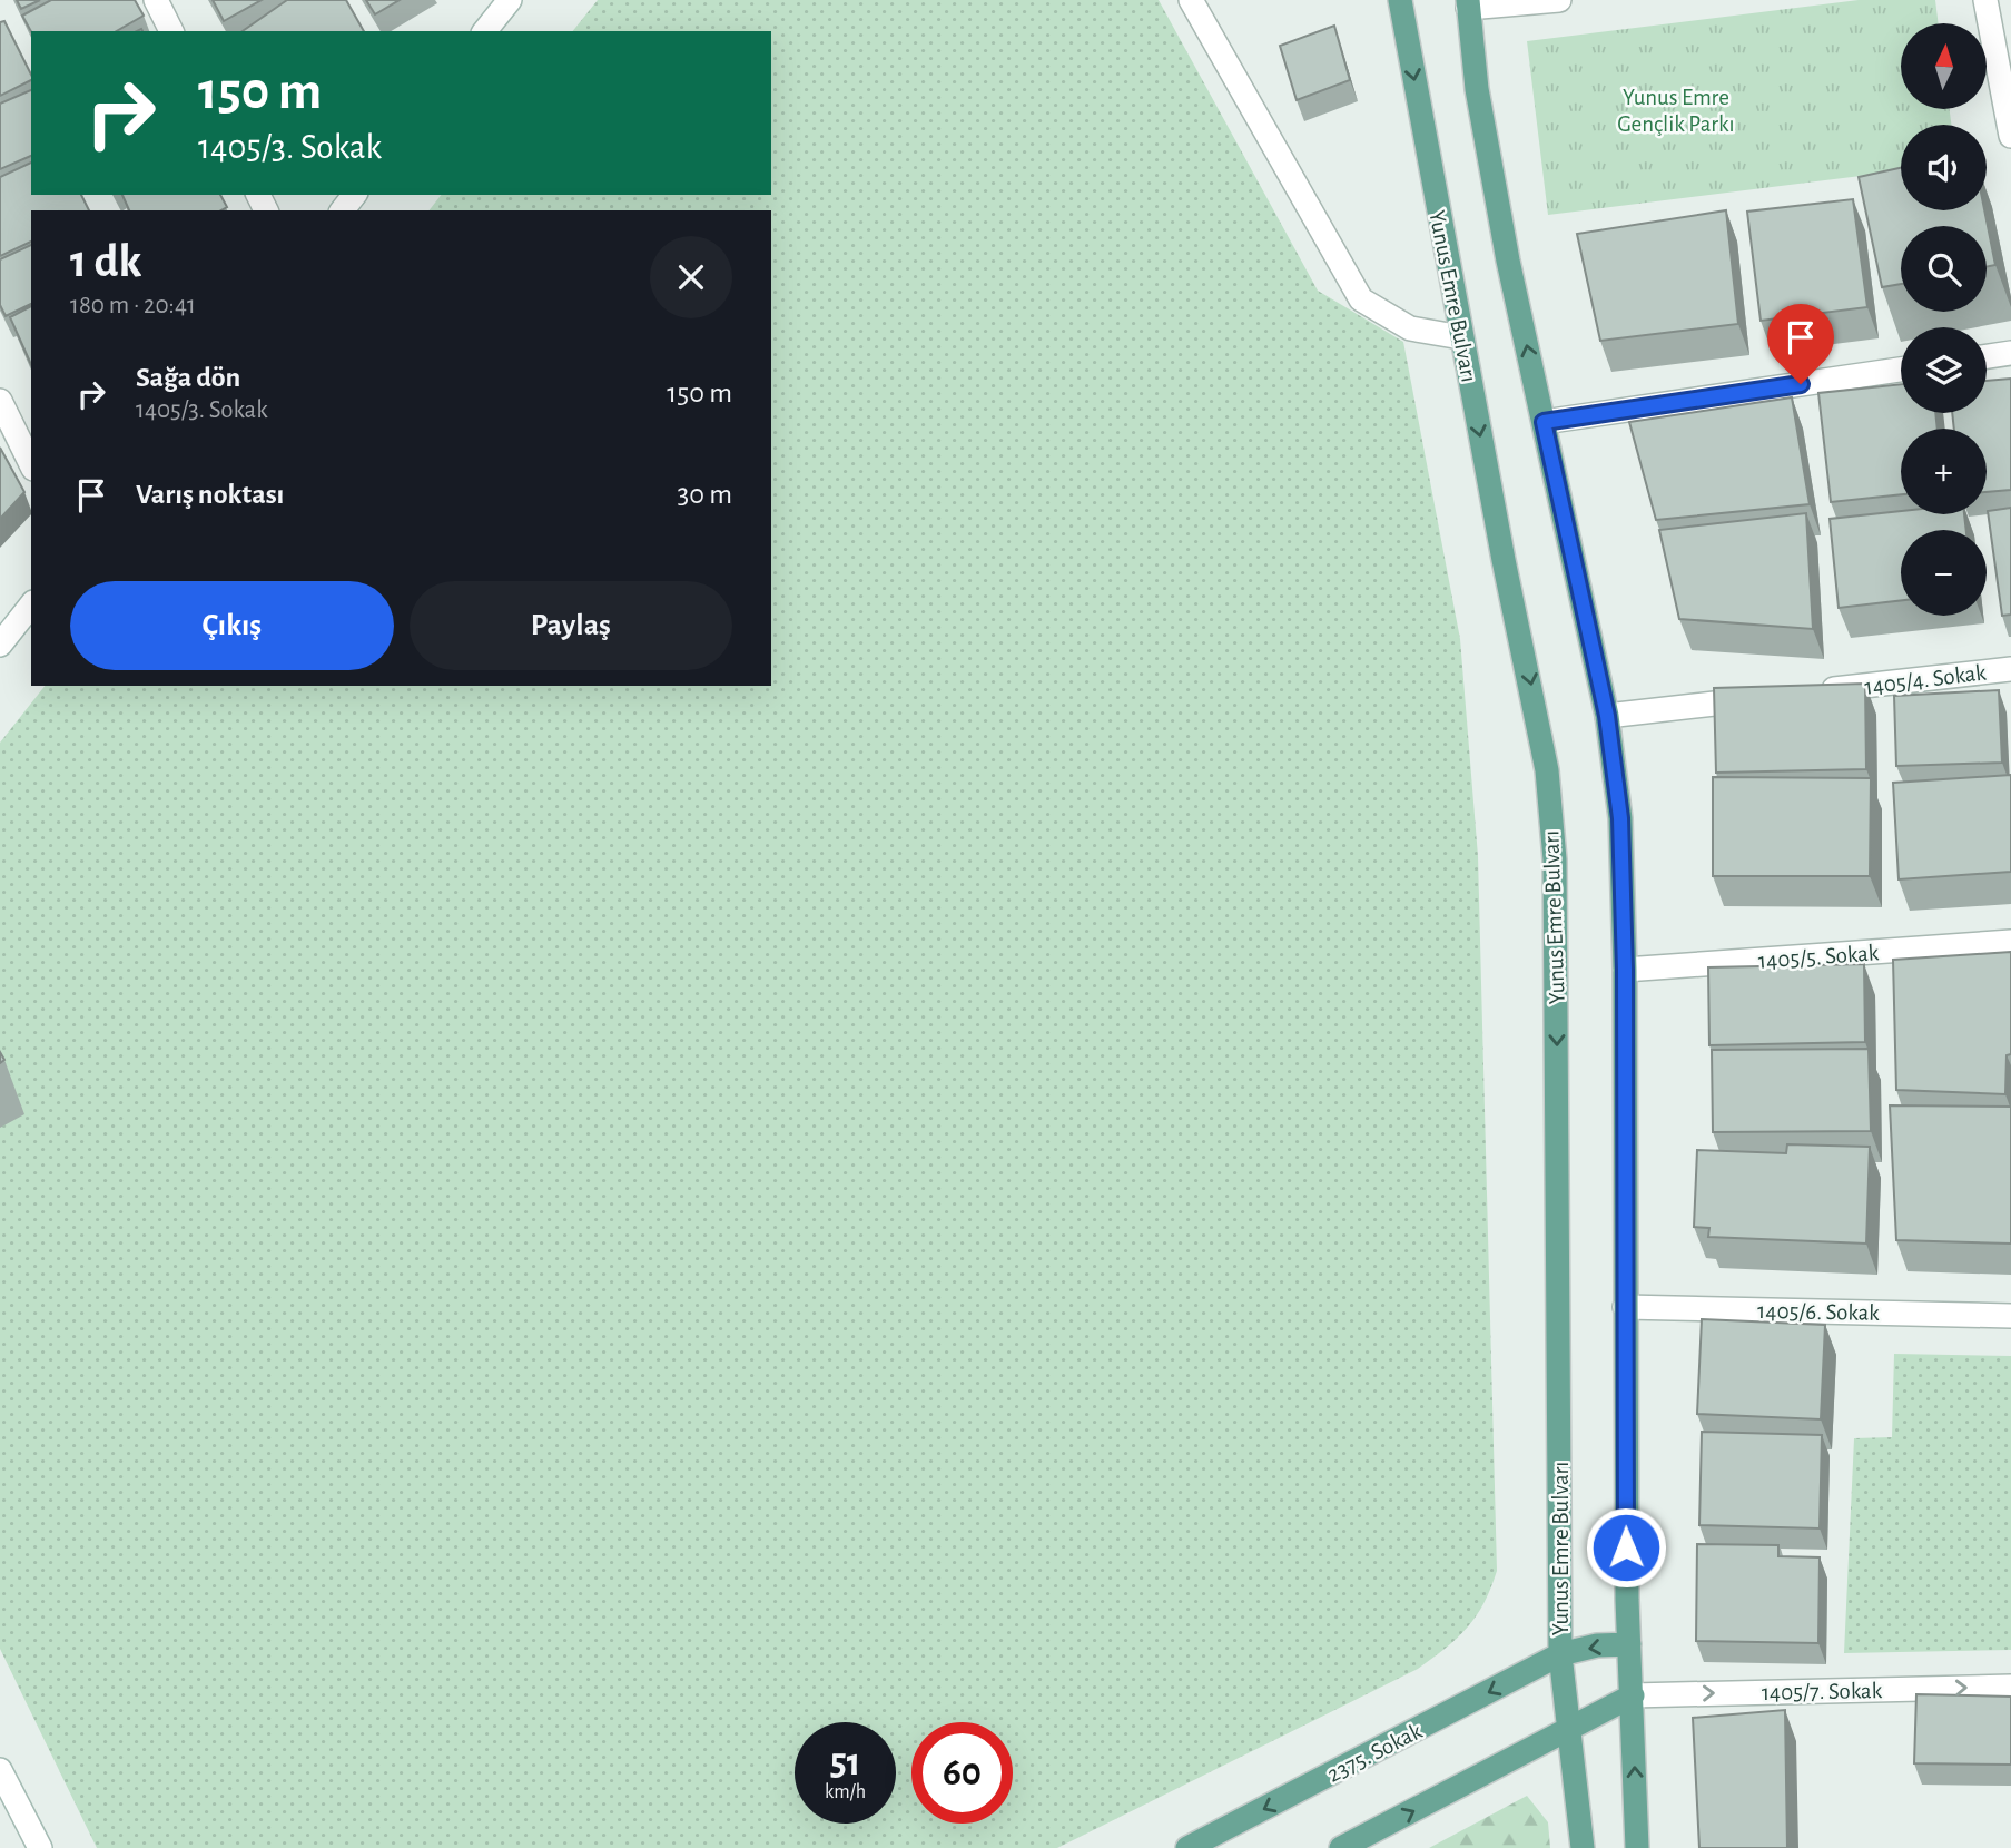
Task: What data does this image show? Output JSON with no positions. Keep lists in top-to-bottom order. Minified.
{"streets":{"main road":["Yunus Emre Bulvarı","2375. Sokak"],"street":["1405/4. Sokak","1405/5. Sokak","1405/6. Sokak","1405/7. Sokak"]},"crossings":[["Yunus Emre Bulvarı","2375. Sokak"]],"one_way":["1405/7. Sokak"],"parks":["Yunus Emre Gençlik Parkı"],"north":"top","page":{"map_buttons":["+","−"],"turn":["150 m","1405/3. Sokak"],"heading":["1 dk","180 m · 20:41"],"list":[{"name":"Sağa dön","note":"1405/3. Sokak","value":"150 m"},{"name":"Varış noktası","value":"30 m"}],"buttons":["Çıkış","Paylaş"],"speed":"51 km/h","limit":"60"}}
